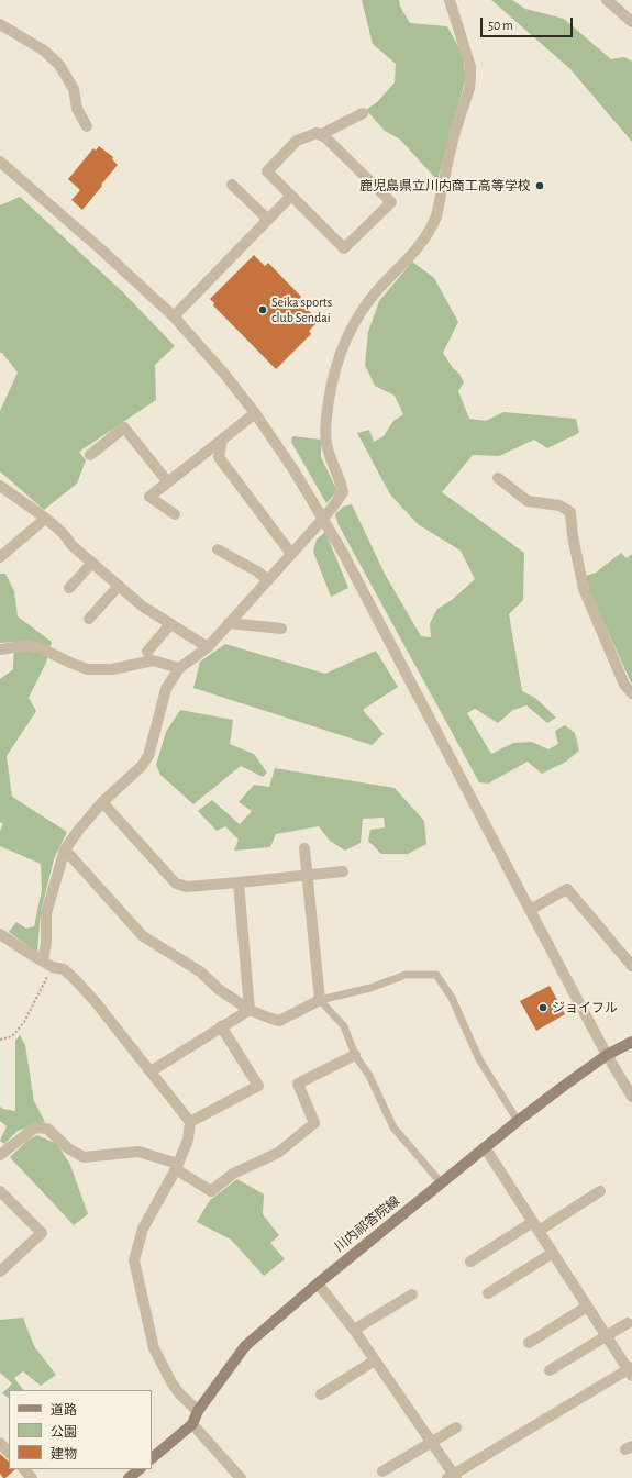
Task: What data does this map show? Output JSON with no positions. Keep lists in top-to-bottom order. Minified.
{"streets":{"main road":["川内祁答院線"]},"places":["鹿児島県立川内商工高等学校","Seika sports club Sendai","ジョイフル"],"legend":["道路","公園","建物"],"scale_bar":"50 m"}
